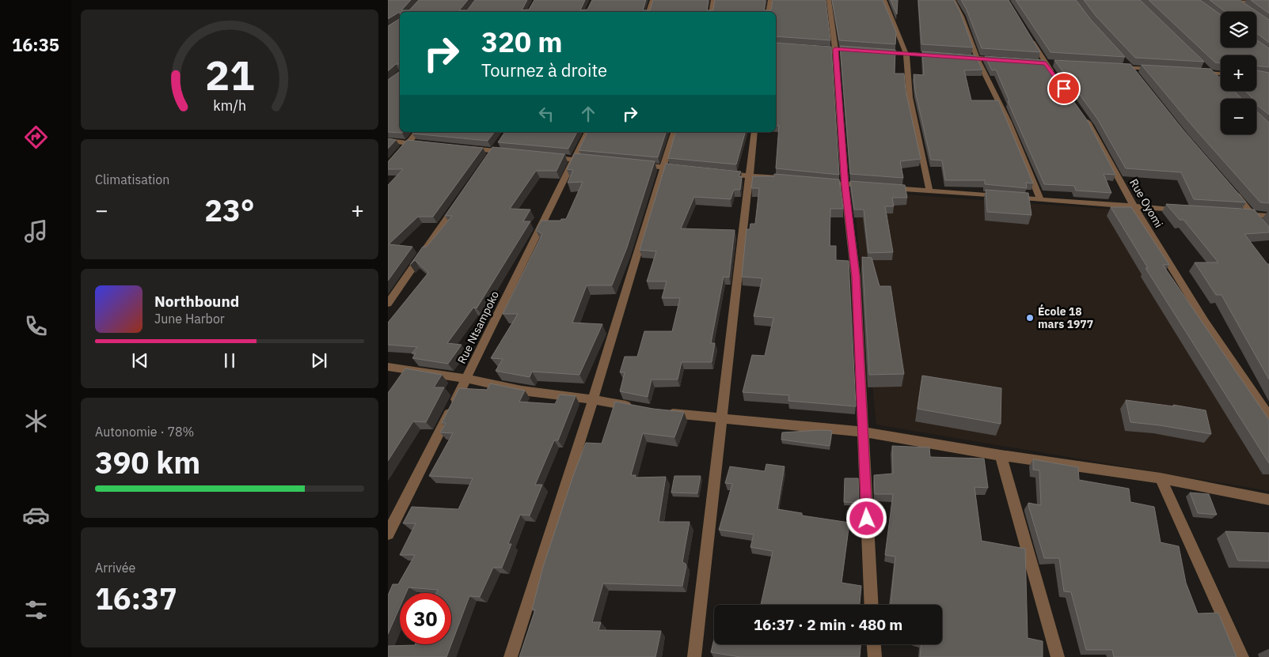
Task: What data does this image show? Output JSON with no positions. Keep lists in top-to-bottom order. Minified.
{"streets":{"street":["Rue Oyomi","Rue Ntsampoko"]},"places":["École 18 mars 1977"],"page":{"tabs":"16:35","map_buttons":["+","−"],"turn":["320 m","Tournez à droite"],"tile":["Climatisation",["Autonomie · 78%","390 km"],["Arrivée","16:37"]],"heat":["−","23°","+"],"song":["Northbound","June Harbor"],"limit":"30","trip":"16:37 · 2 min · 480 m","gauge":["21","km/h"]}}
